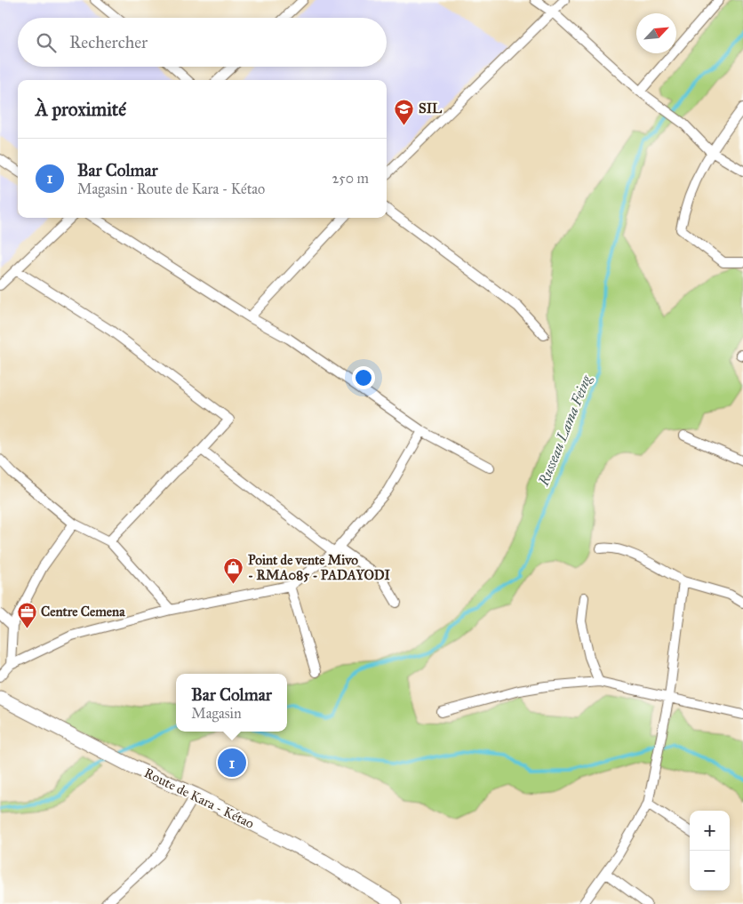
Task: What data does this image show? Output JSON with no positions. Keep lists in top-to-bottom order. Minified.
{"streets":{"main road":["Route de Kara - Kétao"]},"water":["Russeau Lama Feing"],"places":{"school or university":["SIL"],"shop":["Point de vente Mivo - RMA085 - PADAYODI"],"office":["Centre Cemena"]},"north":"top right","page":{"search":"Rechercher","heading":"À proximité","list":[{"mark":"1","name":"Bar Colmar","note":"Magasin · Route de Kara - Kétao","value":"250 m"}],"popup":["Bar Colmar","Magasin"],"pins":"1","map_buttons":["+","−"]}}
